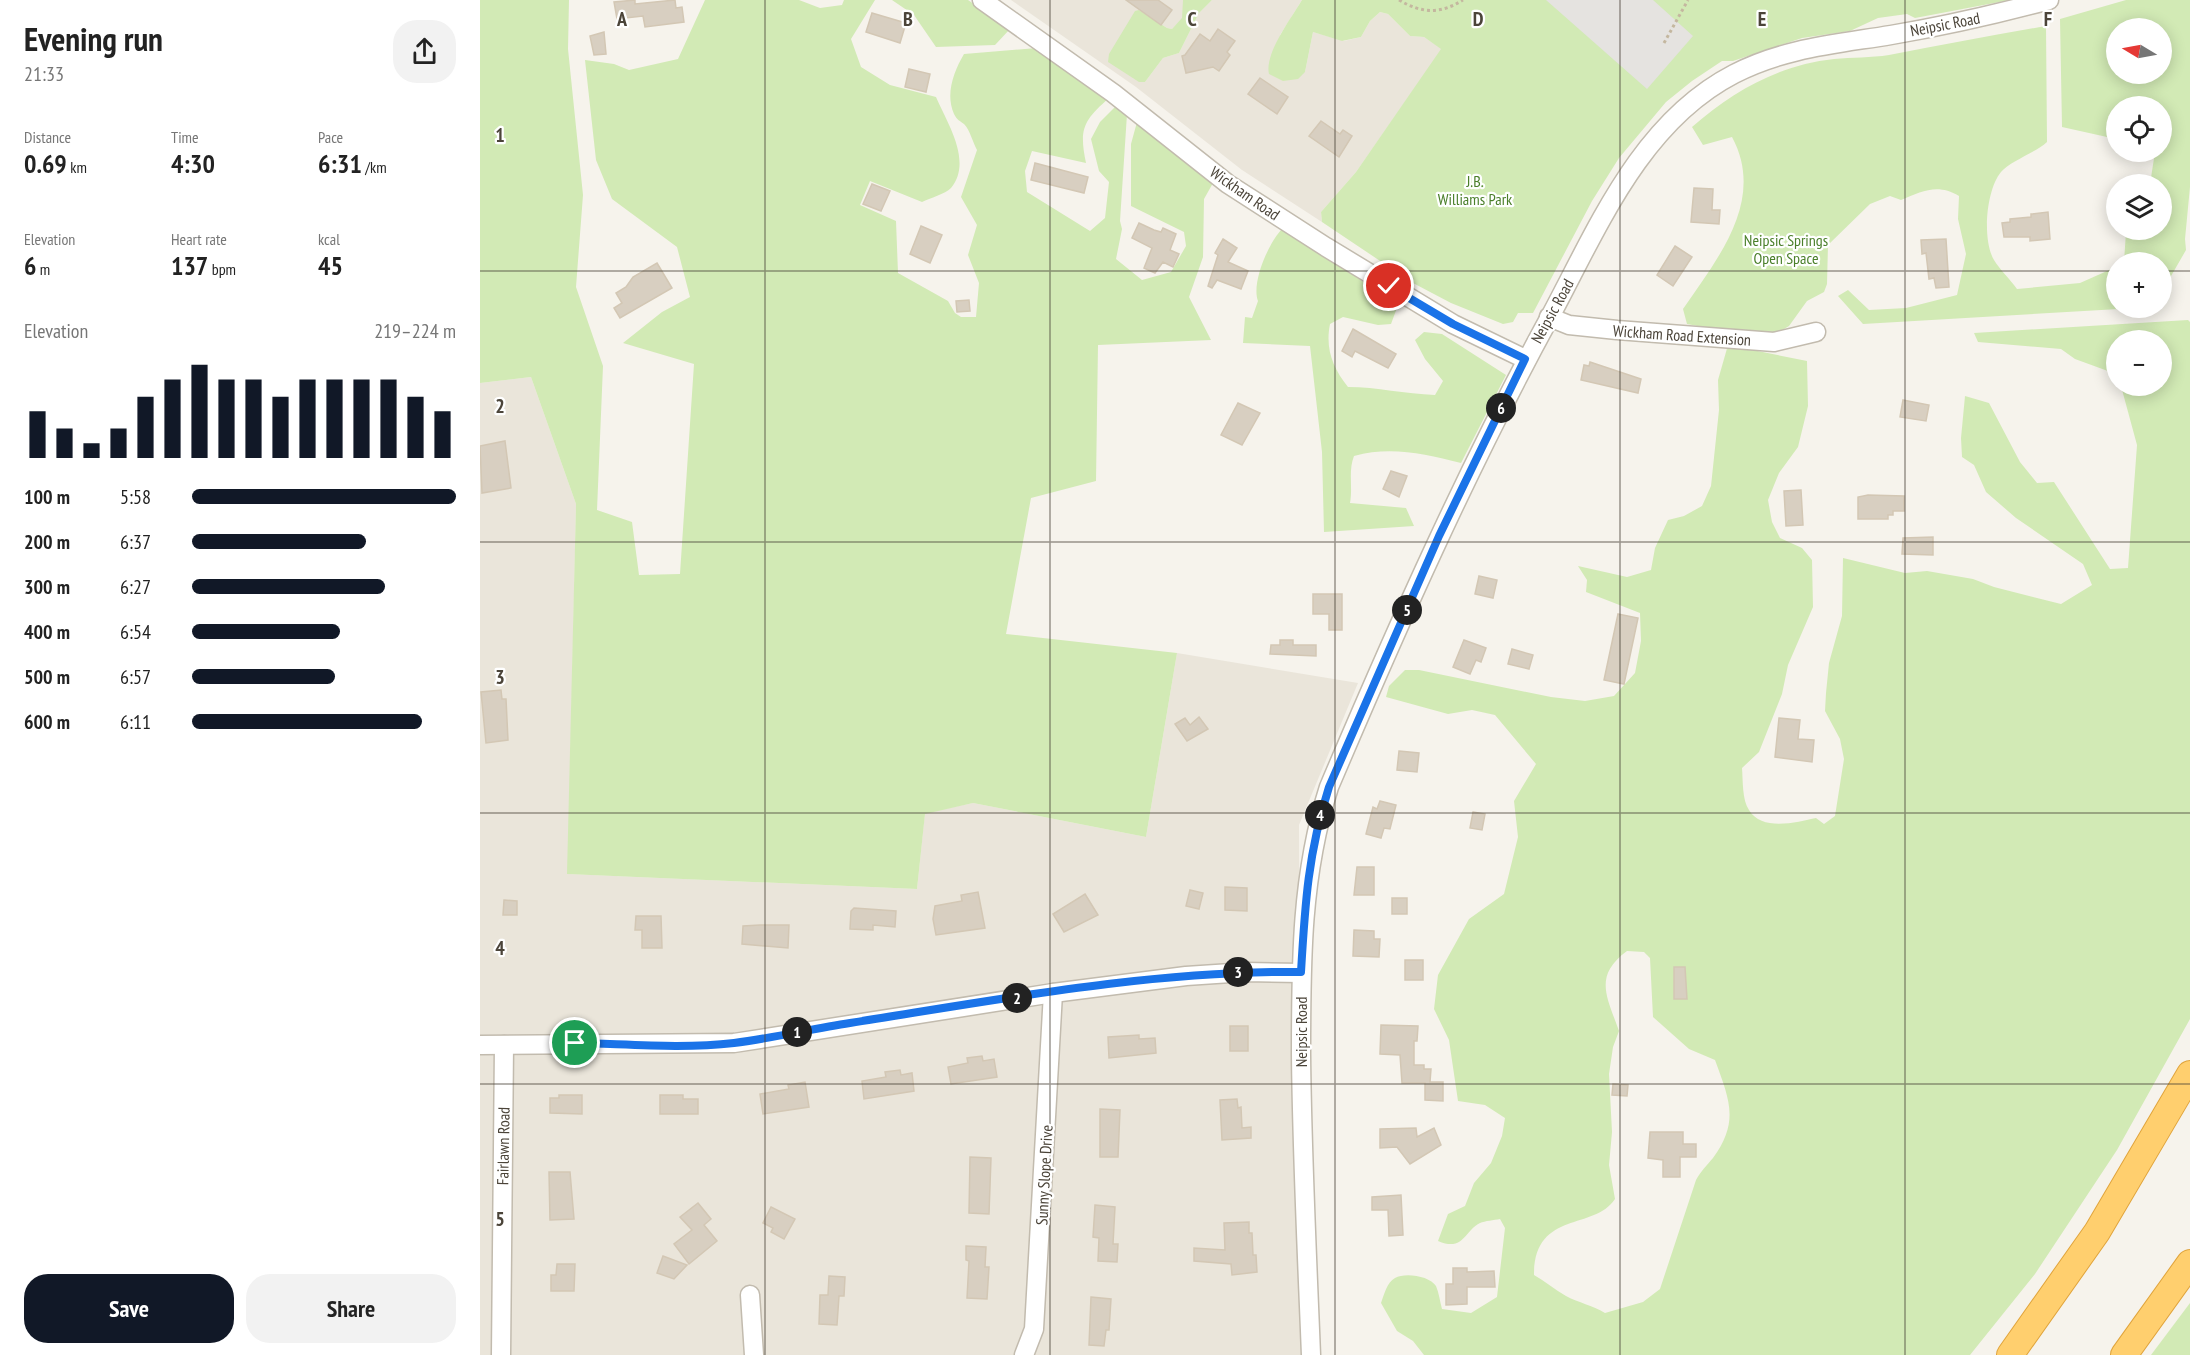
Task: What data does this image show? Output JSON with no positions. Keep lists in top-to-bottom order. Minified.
{"streets":{"street":["Neipsic Road","Wickham Road","Wickham Road Extension","Fairlawn Road","Sunny Slope Drive"]},"crossings":[["Neipsic Road","Wickham Road"],["Neipsic Road","Wickham Road Extension"]],"parks":["J.B. Williams Park","Neipsic Springs Open Space"],"north":"left","page":{"heading":["Evening run","21:33"],"map_buttons":["+","−"],"stats":[["Distance","0.69 km"],["Time","4:30"],["Pace","6:31 /km"],["Elevation","6 m"],["Heart rate","137 bpm"],["kcal","45"]],"chart":["Elevation","219–224 m"],"pins":["6","5","4","3","2","1"],"list":[{"name":"100 m","note":"5:58"},{"name":"200 m","note":"6:37"},{"name":"300 m","note":"6:27"},{"name":"400 m","note":"6:54"},{"name":"500 m","note":"6:57"},{"name":"600 m","note":"6:11"}],"buttons":["Save","Share"]},"grid":{"columns":["A","B","C","D","E","F"],"rows":["1","2","3","4","5"]}}
